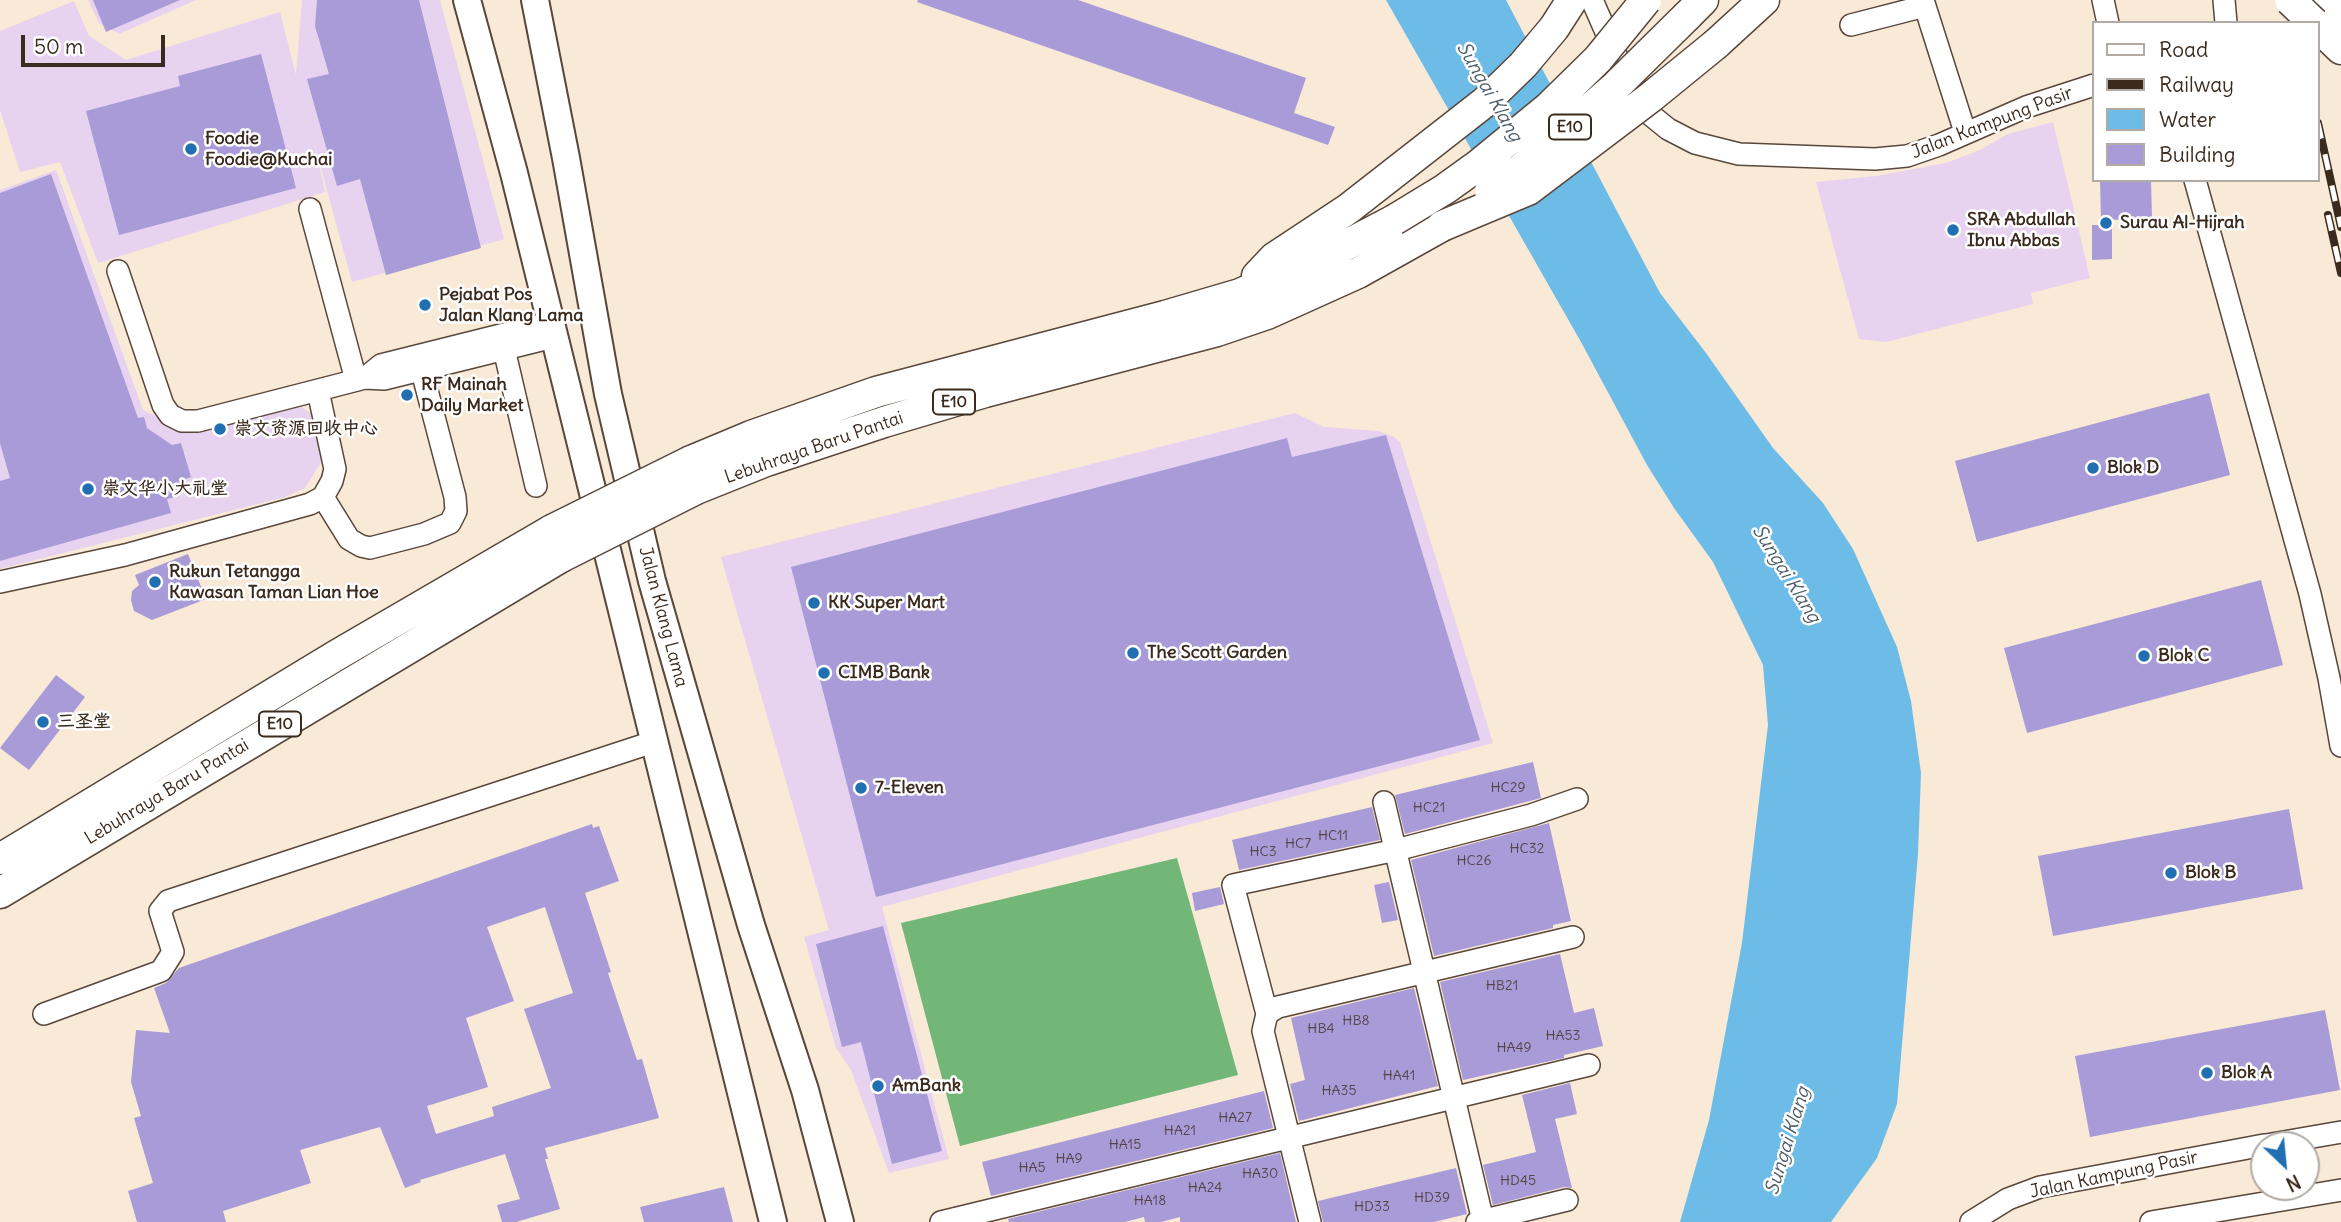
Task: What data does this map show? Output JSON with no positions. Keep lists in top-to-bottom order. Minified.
{"streets":{"highway":["E10","Lebuhraya Baru Pantai"],"main road":["Jalan Klang Lama"],"street":["Jalan Kampung Pasir"]},"water":["Sungai Klang"],"places":["Foodie Foodie@Kuchai","Surau Al-Hijrah","SRA Abdullah Ibnu Abbas","Pejabat Pos Jalan Klang Lama","RF Mainah Daily Market","崇文资源回收中心","Blok D","崇文华小大礼堂","Rukun Tetangga Kawasan Taman Lian Hoe","KK Super Mart","The Scott Garden","Blok C","CIMB Bank","三圣堂","7-Eleven","Blok B","Blok A","AmBank"],"house_numbers":["HC29","HC21","HC11","HC7","HC32","HC3","HC26","HB21","HB8","HB4","HA53","HA49","HA41","HA35","HA27","HA21","HA15","HA9","HA5","HA30","HD45","HA24","HD39","HA18","HD33"],"legend":["Road","Railway","Water","Building"],"scale_bar":"50 m","north":"bottom right"}
